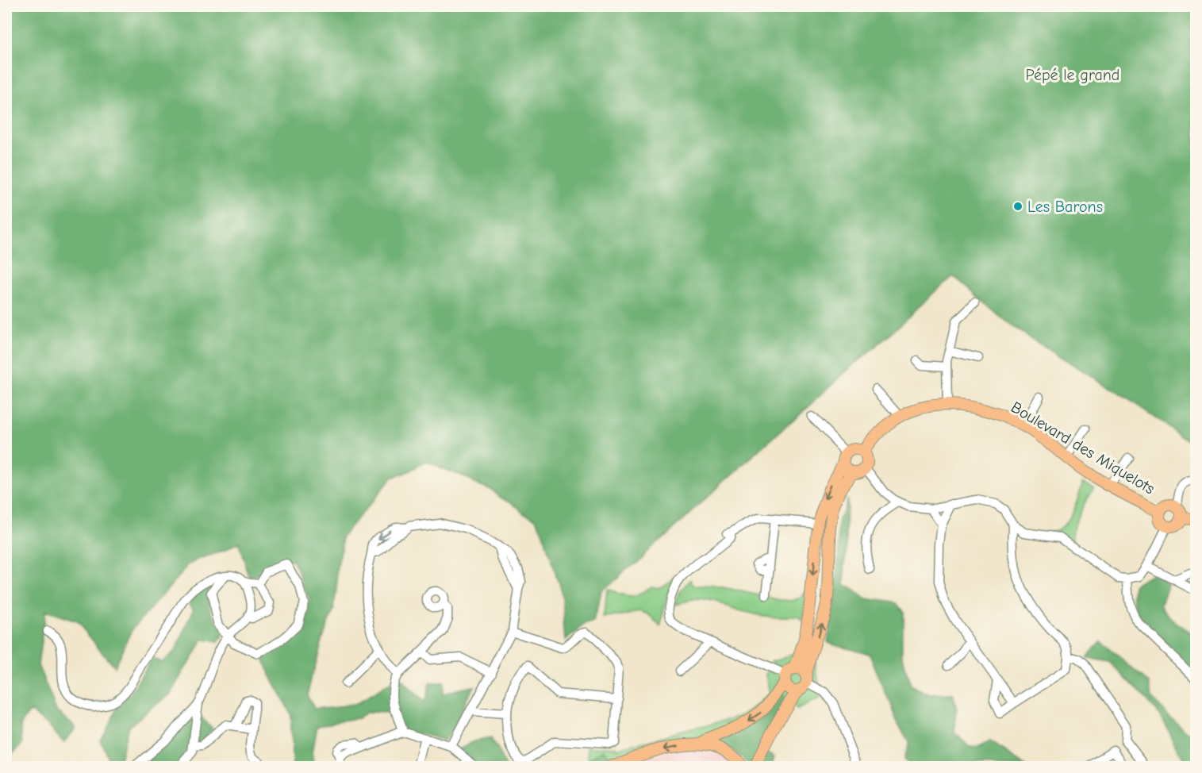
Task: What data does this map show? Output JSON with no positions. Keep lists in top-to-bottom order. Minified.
{"streets":{"main road":["Boulevard des Miquelots"]},"parks":["Pépé le grand"],"places":["Les Barons"]}
